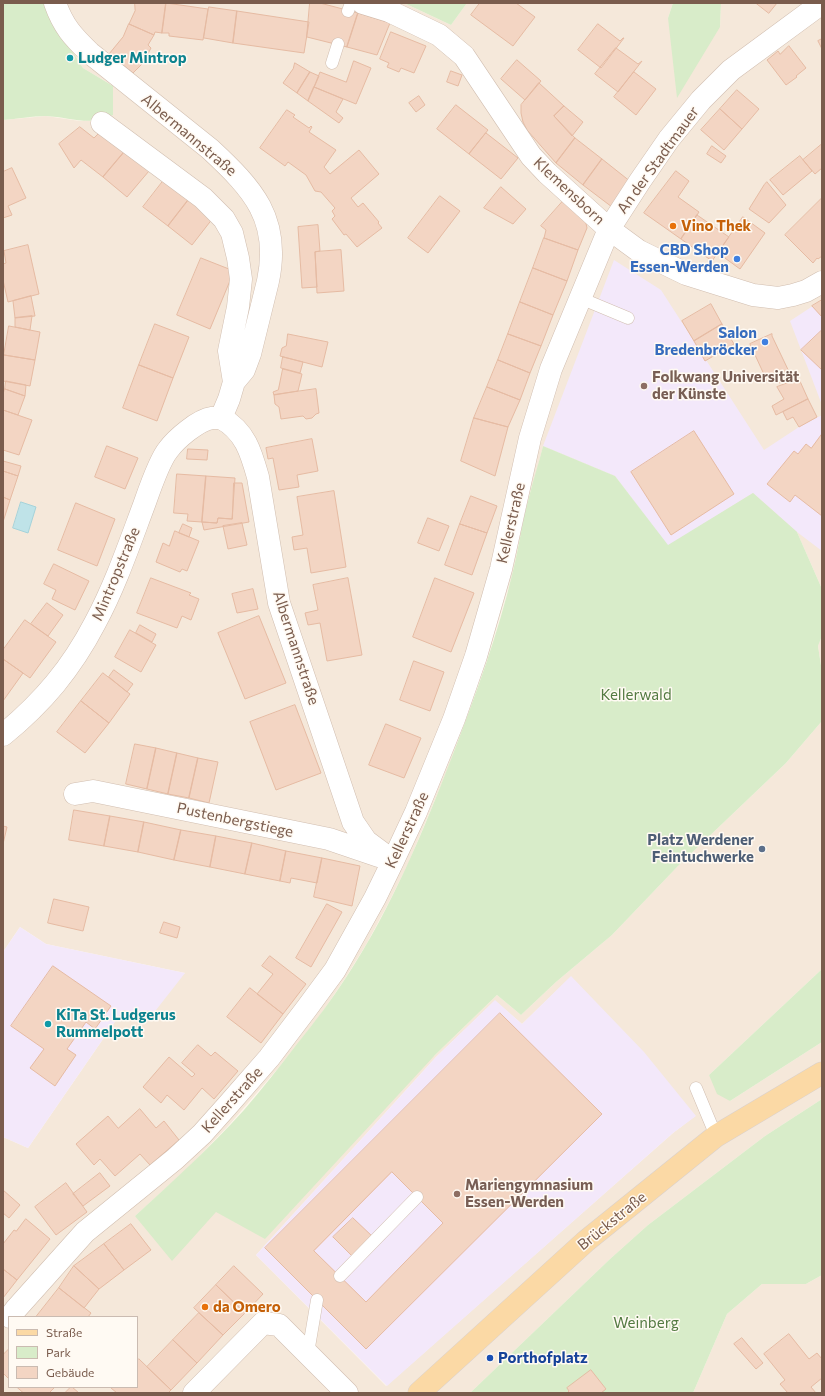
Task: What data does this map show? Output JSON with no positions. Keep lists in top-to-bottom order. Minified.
{"streets":{"main road":["Brückstraße"],"street":["Albermannstraße","An der Stadtmauer","Klemensborn","Kellerstraße","Mintropstraße","Pustenbergstiege"]},"crossings":[["Albermannstraße","Kellerstraße"],["Albermannstraße","Mintropstraße"],["Albermannstraße","Pustenbergstiege"],["An der Stadtmauer","Klemensborn"],["An der Stadtmauer","Kellerstraße"],["Klemensborn","Kellerstraße"],["Kellerstraße","Pustenbergstiege"]],"parks":["Kellerwald","Weinberg"],"places":["Ludger Mintrop","Vino Thek","CBD Shop Essen-Werden","Salon Bredenbröcker","Folkwang Universität der Künste","Platz Werdener Feintuchwerke","KiTa St. Ludgerus Rummelpott","Mariengymnasium Essen-Werden","da Omero","Porthofplatz"],"legend":["Straße","Park","Gebäude"]}
